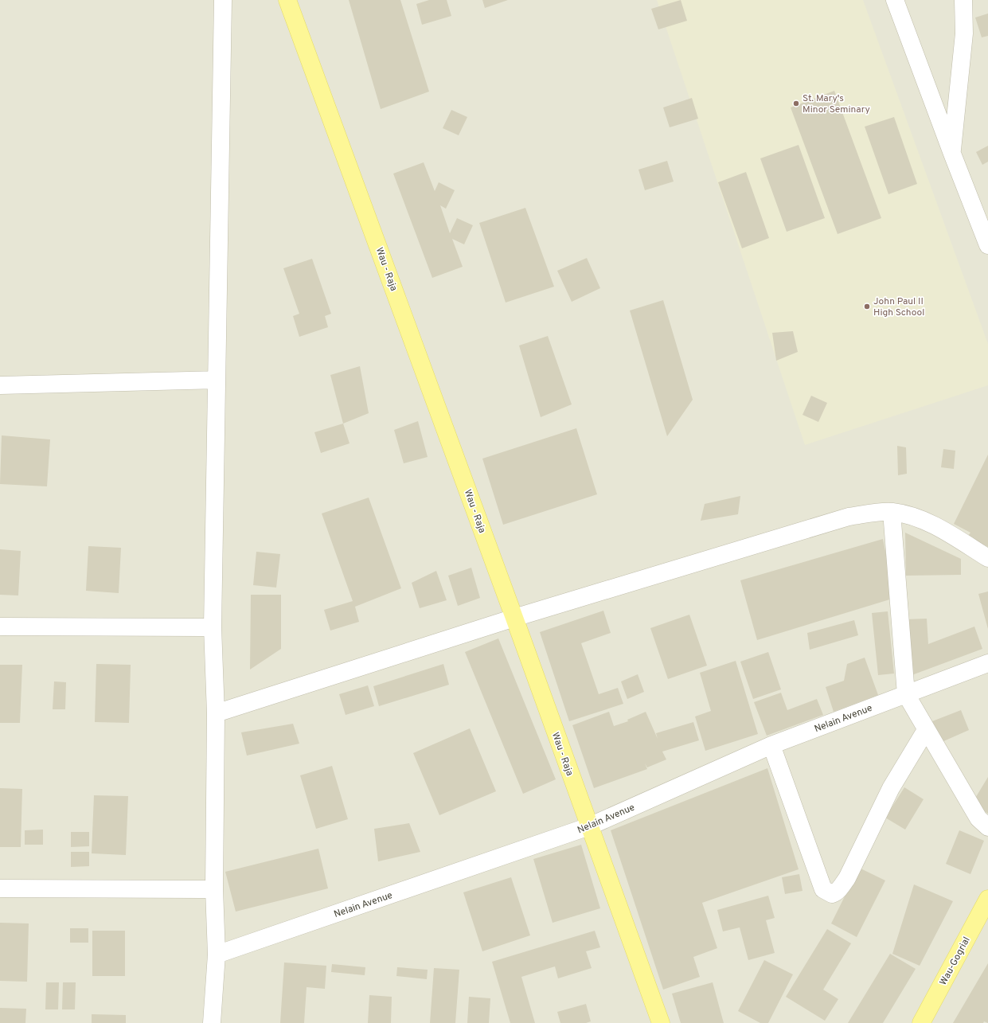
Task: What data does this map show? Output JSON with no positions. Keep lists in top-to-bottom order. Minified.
{"streets":{"main road":["Wau - Raja","Wau-Gogrial"],"street":["Nelain Avenue"]},"crossings":[["Wau - Raja","Nelain Avenue"]],"places":["St. Mary's Minor Seminary","John Paul II High School"]}
